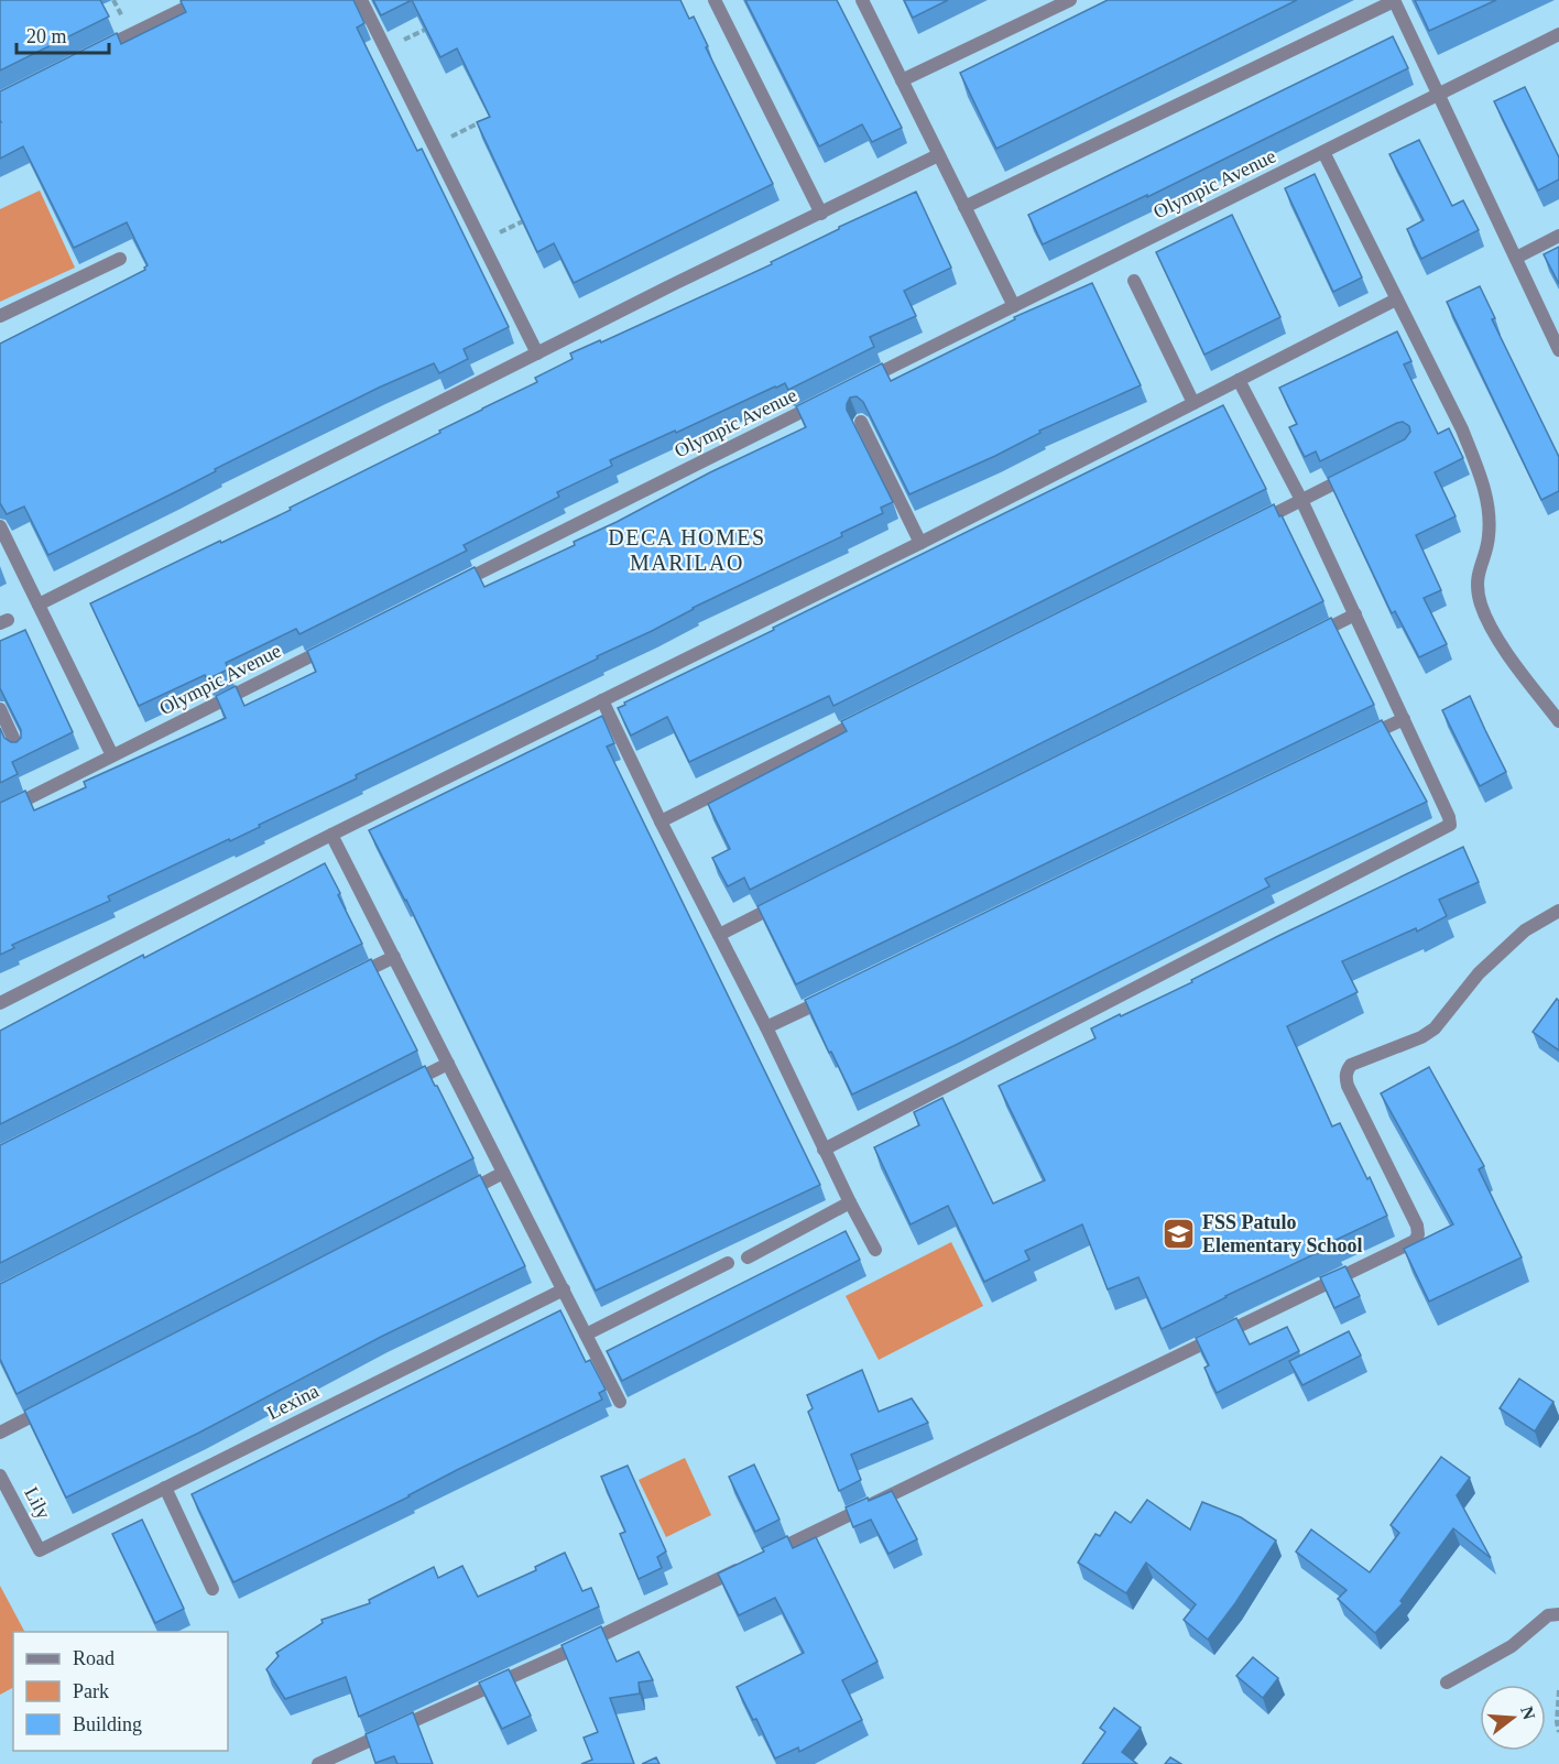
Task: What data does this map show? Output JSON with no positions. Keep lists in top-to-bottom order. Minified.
{"streets":{"street":["Olympic Avenue","Lexina","Lily"]},"crossings":[["Lexina","Lily"]],"districts":["DECA HOMES MARILAO"],"places":{"school or university":["FSS Patulo Elementary School"]},"legend":["Road","Park","Building"],"scale_bar":"20 m","north":"right"}
